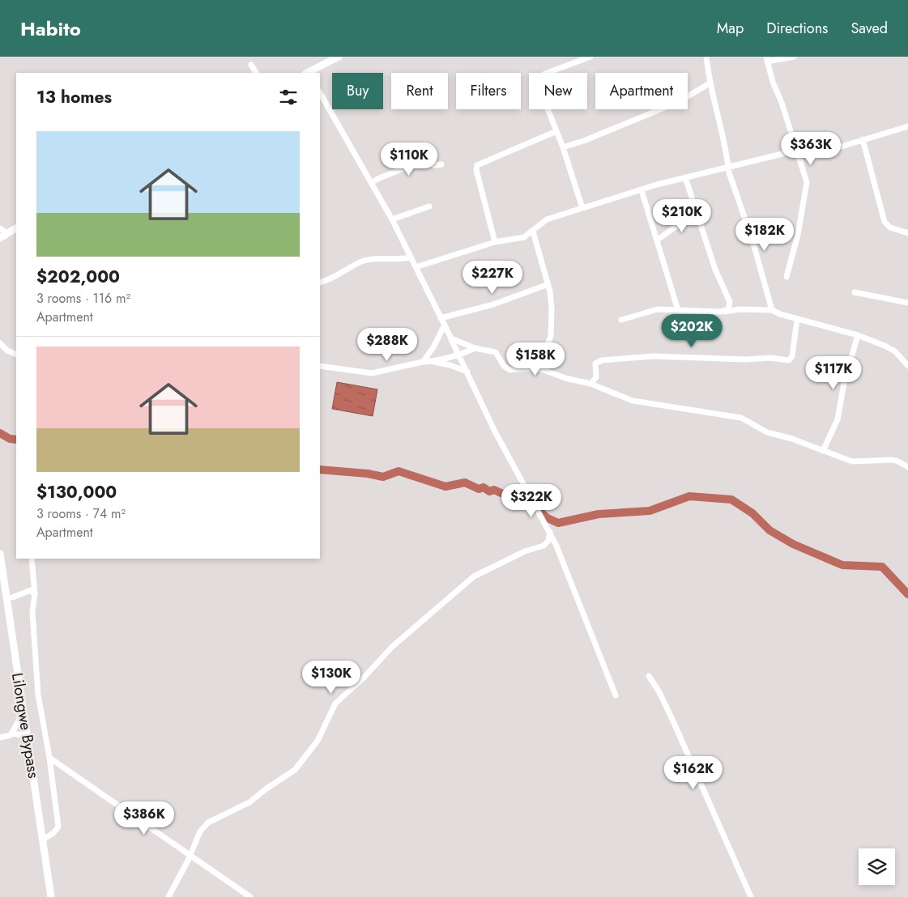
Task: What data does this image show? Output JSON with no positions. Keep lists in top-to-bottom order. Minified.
{"streets":{"main road":["Lilongwe Bypass"]},"page":{"header":"Habito","nav":["Map","Directions","Saved"],"chip":["Buy","Rent","Filters","New","Apartment"],"heading":"13 homes","list":[{"name":"$202,000","note":"3 rooms · 116 m² · Apartment"},{"name":"$130,000","note":"3 rooms · 74 m² · Apartment"}],"price":["$363K","$110K","$210K","$182K","$227K","$202K","$288K","$158K","$117K","$322K","$130K","$162K","$386K"]}}
